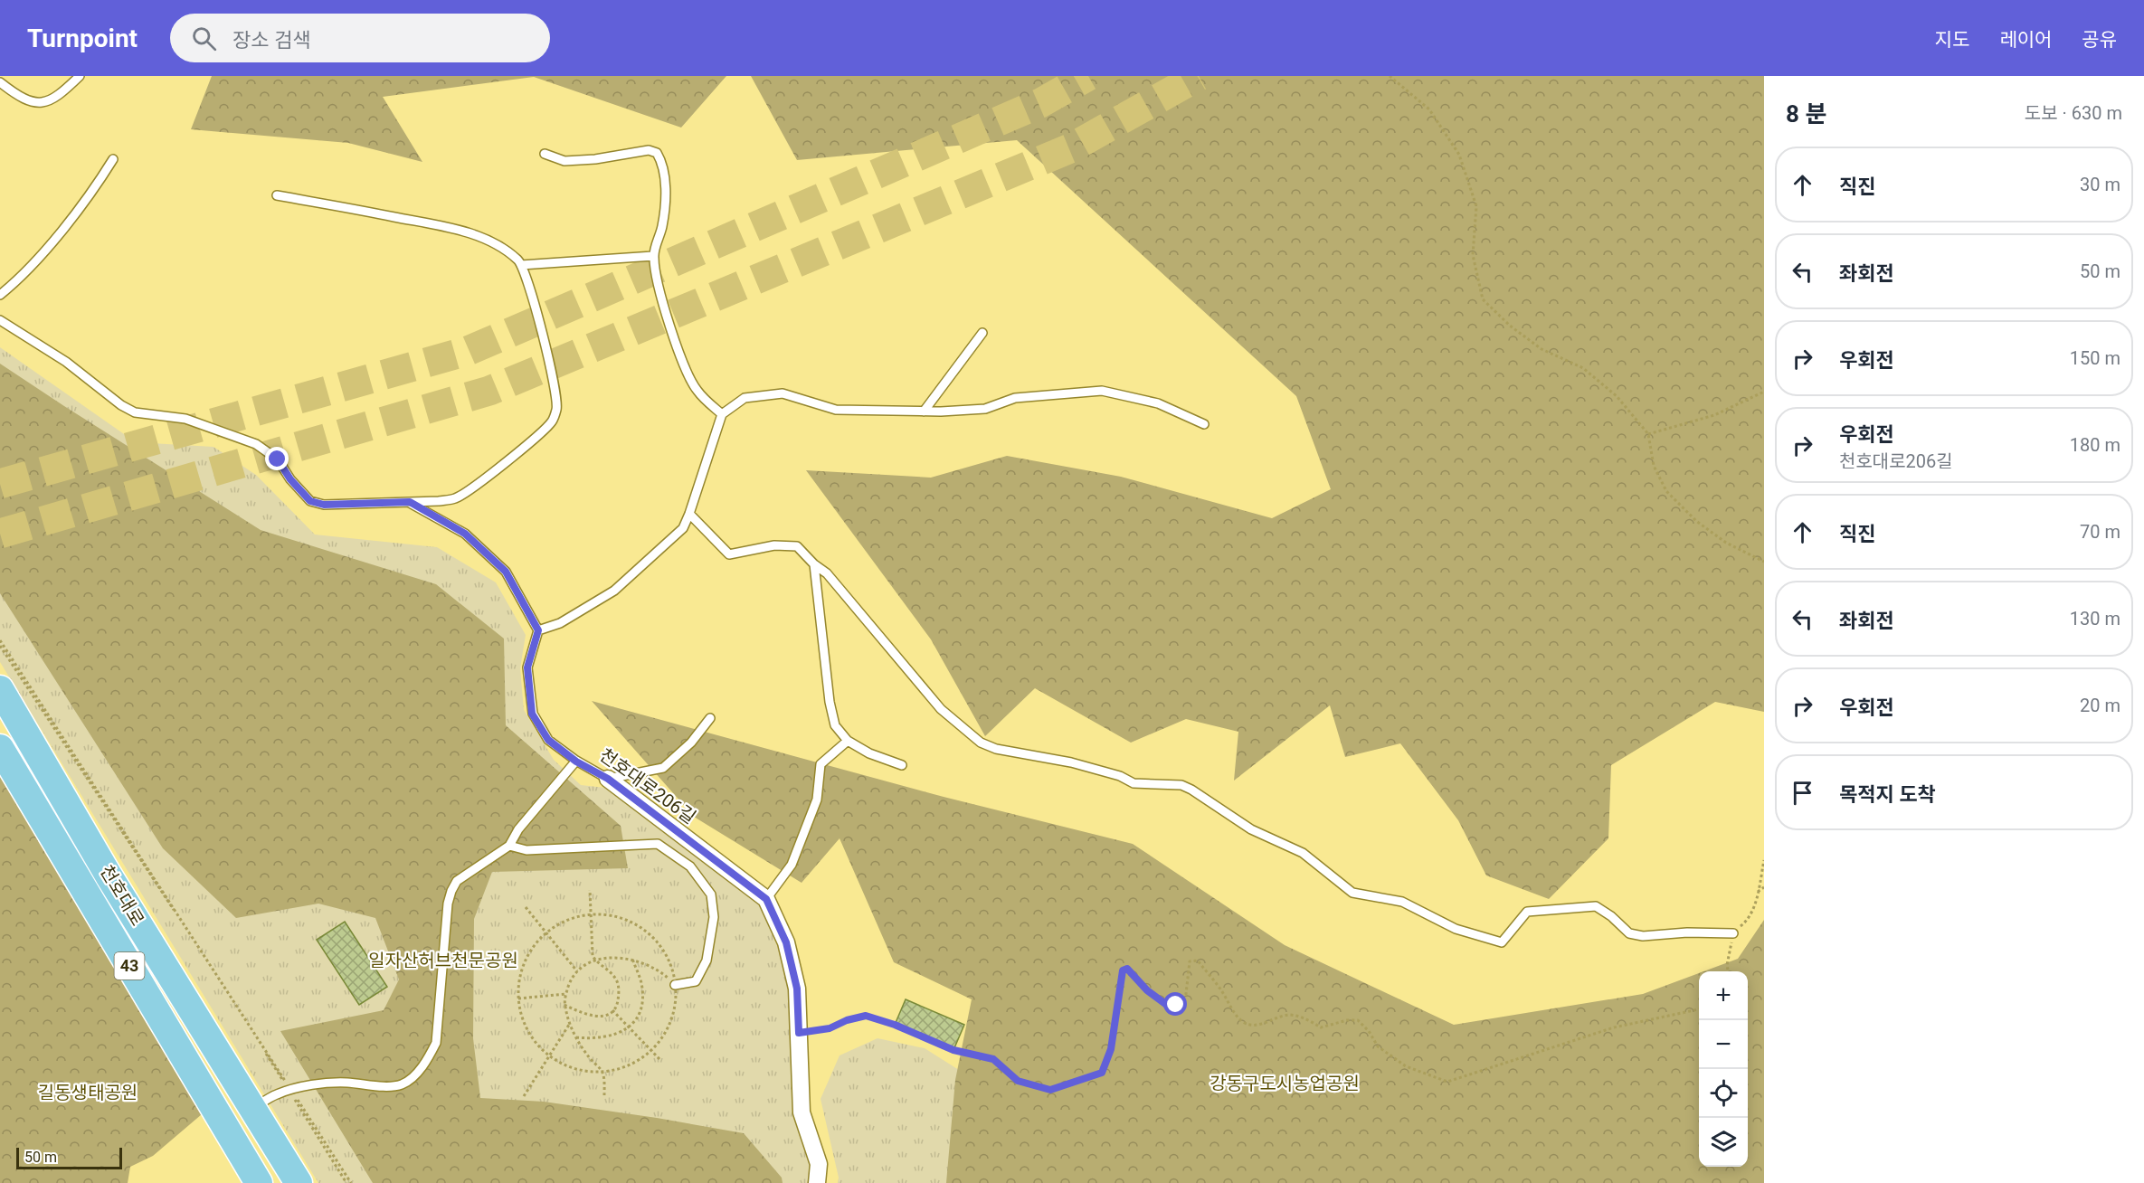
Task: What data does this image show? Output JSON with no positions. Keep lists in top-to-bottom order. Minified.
{"streets":{"main road":["천호대로","43"],"street":["천호대로206길"]},"crossings":[["천호대로206길","천호대로"]],"parks":["일자산허브천문공원","강동구도시농업공원","길동생태공원"],"scale_bar":"50 m","page":{"header":"Turnpoint","search":"장소 검색","nav":["지도","레이어","공유"],"heading":["8 분","도보 · 630 m"],"list":[["직진","30 m"],["좌회전","50 m"],["우회전","150 m"],["우회전","천호대로206길","180 m"],["직진","70 m"],["좌회전","130 m"],["우회전","20 m"],"목적지 도착"],"map_buttons":["+","−"],"scale":"50 m"}}
